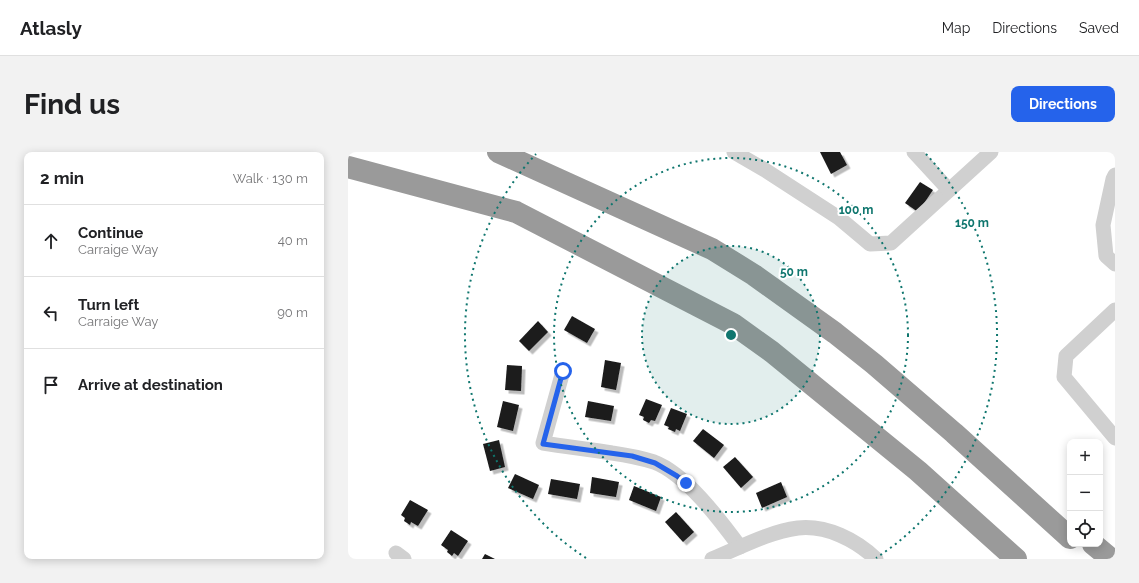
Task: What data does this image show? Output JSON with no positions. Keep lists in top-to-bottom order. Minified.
{"page":{"header":"Atlasly","nav":["Map","Directions","Saved"],"buttons":"Directions","title":"Find us","heading":["2 min","Walk · 130 m"],"list":[["Continue","Carraige Way","40 m"],["Turn left","Carraige Way","90 m"],"Arrive at destination"],"map_buttons":["+","−"]},"rings":["100 m","150 m","50 m"]}
